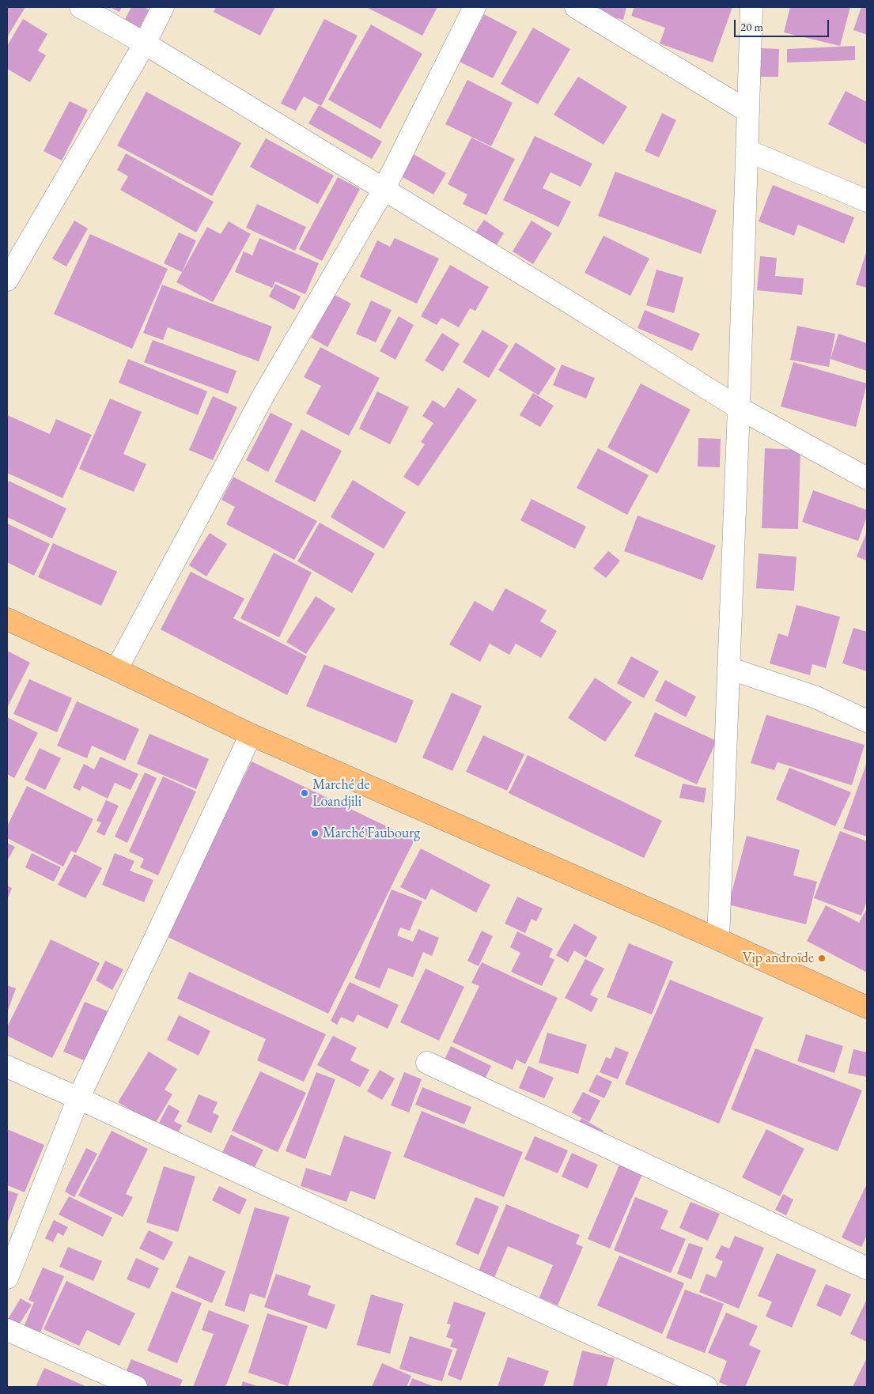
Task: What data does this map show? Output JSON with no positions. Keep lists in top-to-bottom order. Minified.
{"places":["Marché de Loandjili","Marché Faubourg","Vip androïde"],"scale_bar":"20 m"}
